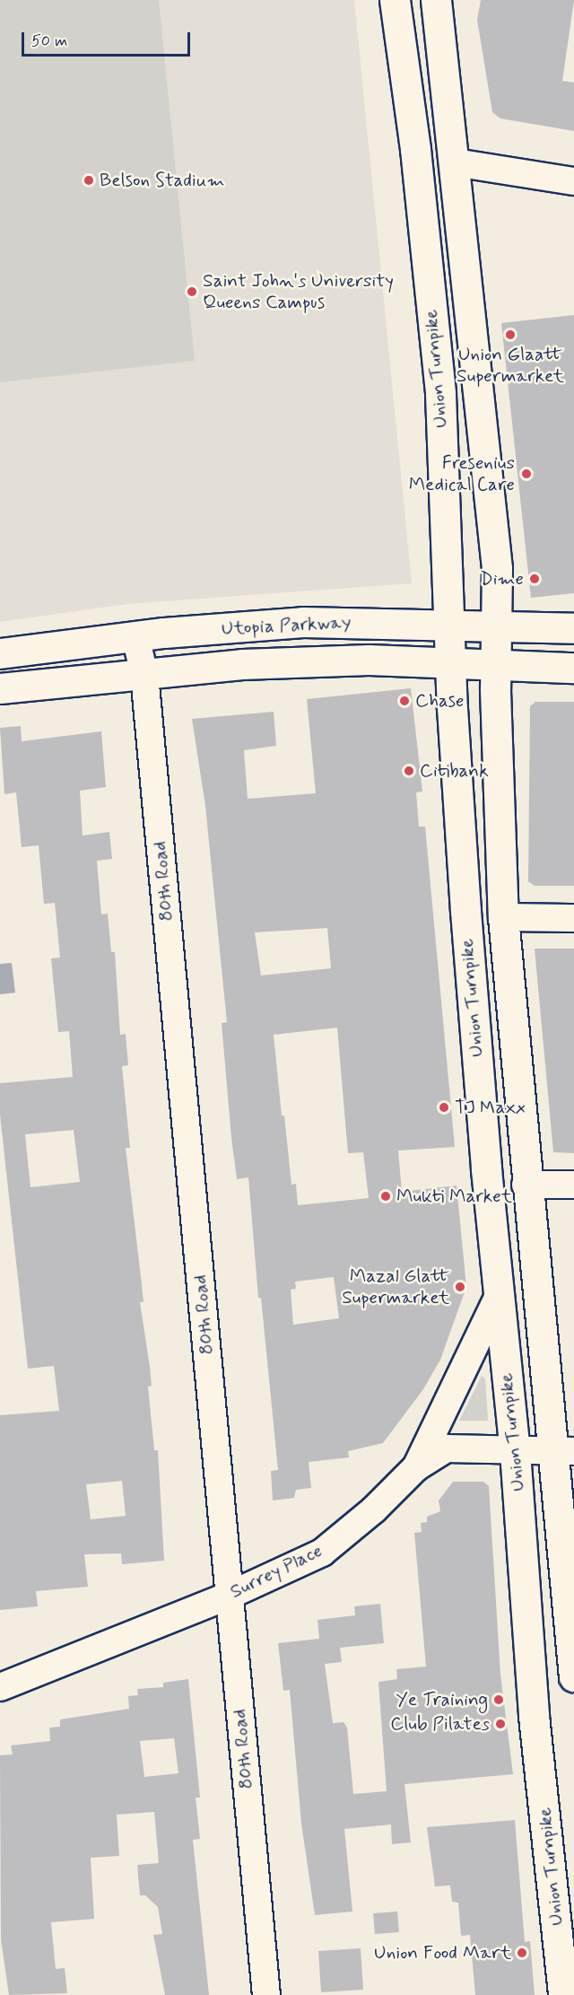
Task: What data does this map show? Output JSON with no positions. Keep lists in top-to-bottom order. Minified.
{"streets":{"main road":["Union Turnpike","Utopia Parkway"],"street":["80th Road","Surrey Place"]},"crossings":[["Union Turnpike","Utopia Parkway"],["Union Turnpike","Surrey Place"],["Utopia Parkway","80th Road"],["80th Road","Surrey Place"]],"places":["Belson Stadium","Saint John's University Queens Campus","Union Glaatt Supermarket","Fresenius Medical Care","Dime","Chase","Citibank","TJ Maxx","Mukti Market","Mazal Glatt Supermarket","Ye Training","Club Pilates","Union Food Mart"],"scale_bar":"50 m"}
